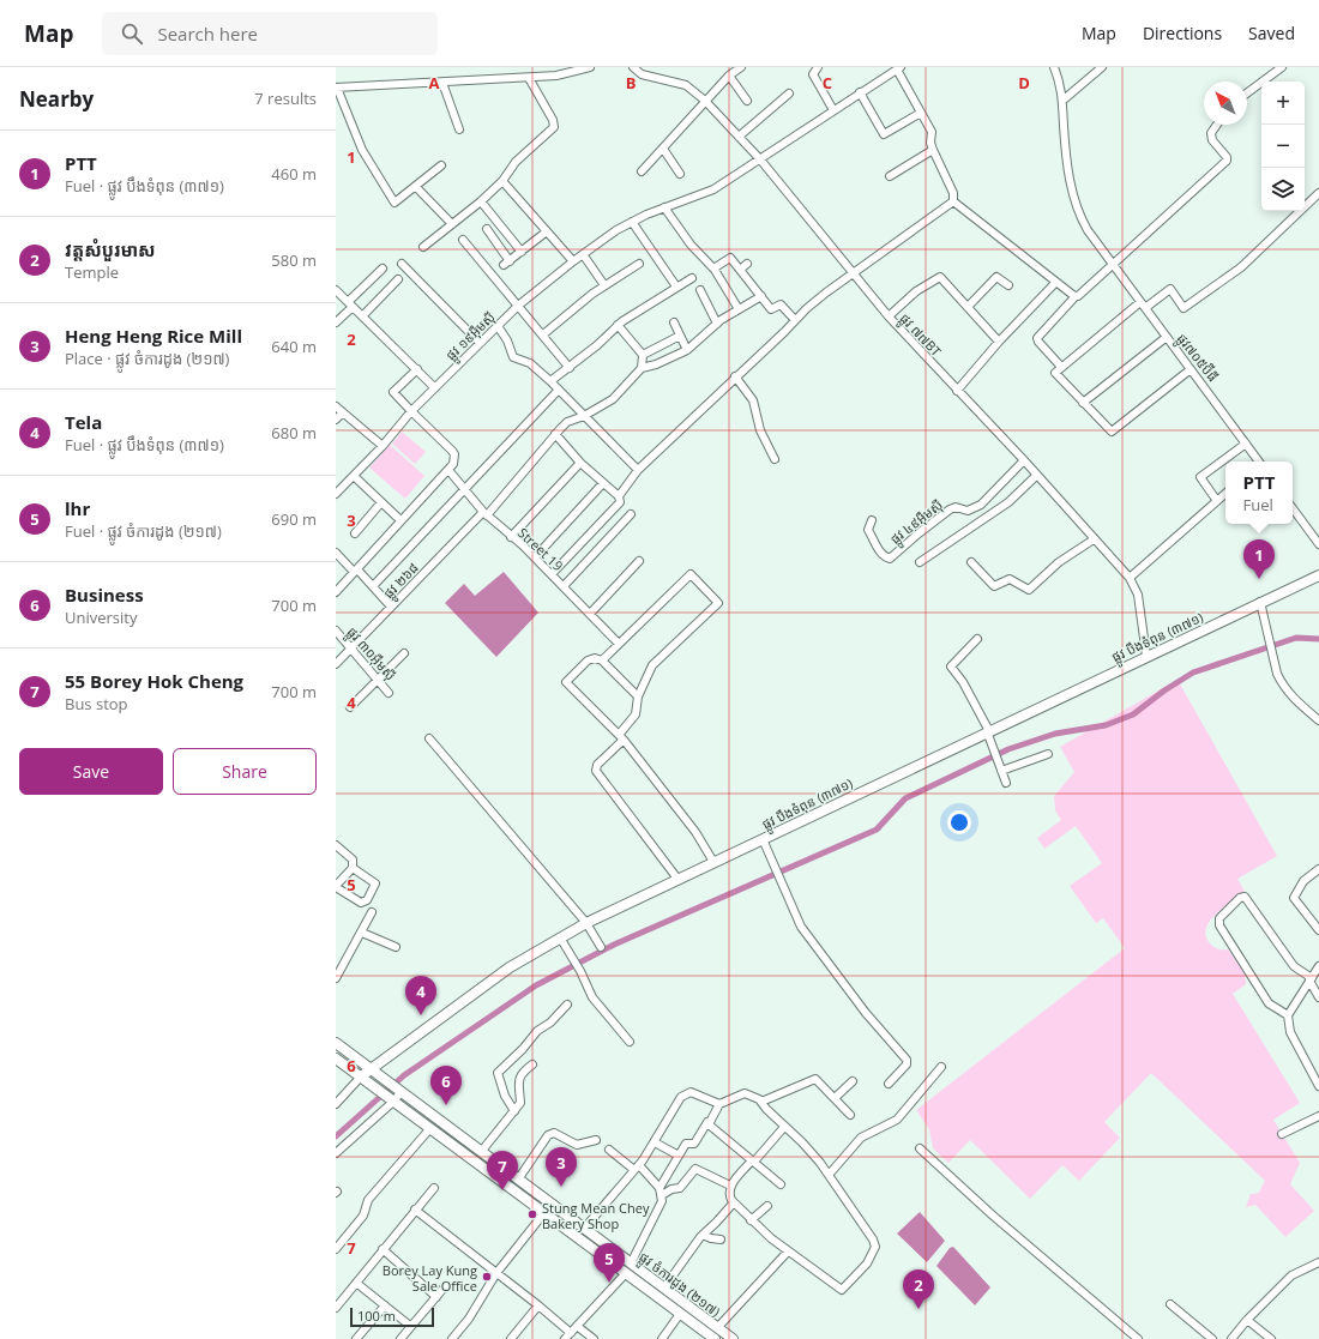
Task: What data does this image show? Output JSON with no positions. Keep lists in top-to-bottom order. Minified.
{"streets":{"main road":["ផ្លូវ បឹងទំពុន (៣៧១)","ផ្លូវ ចំការដូង (២១៧)"],"street":["ផ្លូវ ៧៧BT","ផ្លូវ ១៩អ៊ឹមស៊ី","ផ្លូវ៧០៥ប៊ីធី","ផ្លូវ ៤៩អ៊ឹមស៊ី","Street 19","ផ្លូវ ២៦៨","ផ្លូវ ៣០អ៊ឹមស៊ី"]},"crossings":[["ផ្លូវ ៧៧BT","ផ្លូវ ១៩អ៊ឹមស៊ី"],["ផ្លូវ ៧៧BT","ផ្លូវ ៤៩អ៊ឹមស៊ី"],["ផ្លូវ ៧៧BT","ផ្លូវ បឹងទំពុន (៣៧១)"],["Street 19","ផ្លូវ ២៦៨"],["ផ្លូវ ២៦៨","ផ្លូវ ៣០អ៊ឹមស៊ី"],["ផ្លូវ បឹងទំពុន (៣៧១)","ផ្លូវ ចំការដូង (២១៧)"]],"places":["Stung Mean Chey Bakery Shop","Borey Lay Kung Sale Office"],"scale_bar":"100 m","north":"top left","page":{"header":"Map","search":"Search here","nav":["Map","Directions","Saved"],"heading":["Nearby","7 results"],"map_buttons":["+","−"],"list":[{"mark":"1","name":"PTT","note":"Fuel · ផ្លូវ បឹងទំពុន (៣៧១)","value":"460 m"},{"mark":"2","name":"វត្តសំបួរមាស","note":"Temple","value":"580 m"},{"mark":"3","name":"Heng Heng Rice Mill","note":"Place · ផ្លូវ ចំការដូង (២១៧)","value":"640 m"},{"mark":"4","name":"Tela","note":"Fuel · ផ្លូវ បឹងទំពុន (៣៧១)","value":"680 m"},{"mark":"5","name":"lhr","note":"Fuel · ផ្លូវ ចំការដូង (២១៧)","value":"690 m"},{"mark":"6","name":"Business","note":"University","value":"700 m"},{"mark":"7","name":"55 Borey Hok Cheng","note":"Bus stop","value":"700 m"}],"popup":["PTT","Fuel"],"pins":["1","4","6","3","7","5","2"],"buttons":["Save","Share"],"scale":"100 m"},"grid":{"columns":["A","B","C","D"],"rows":["1","2","3","4","5","6","7"]}}
